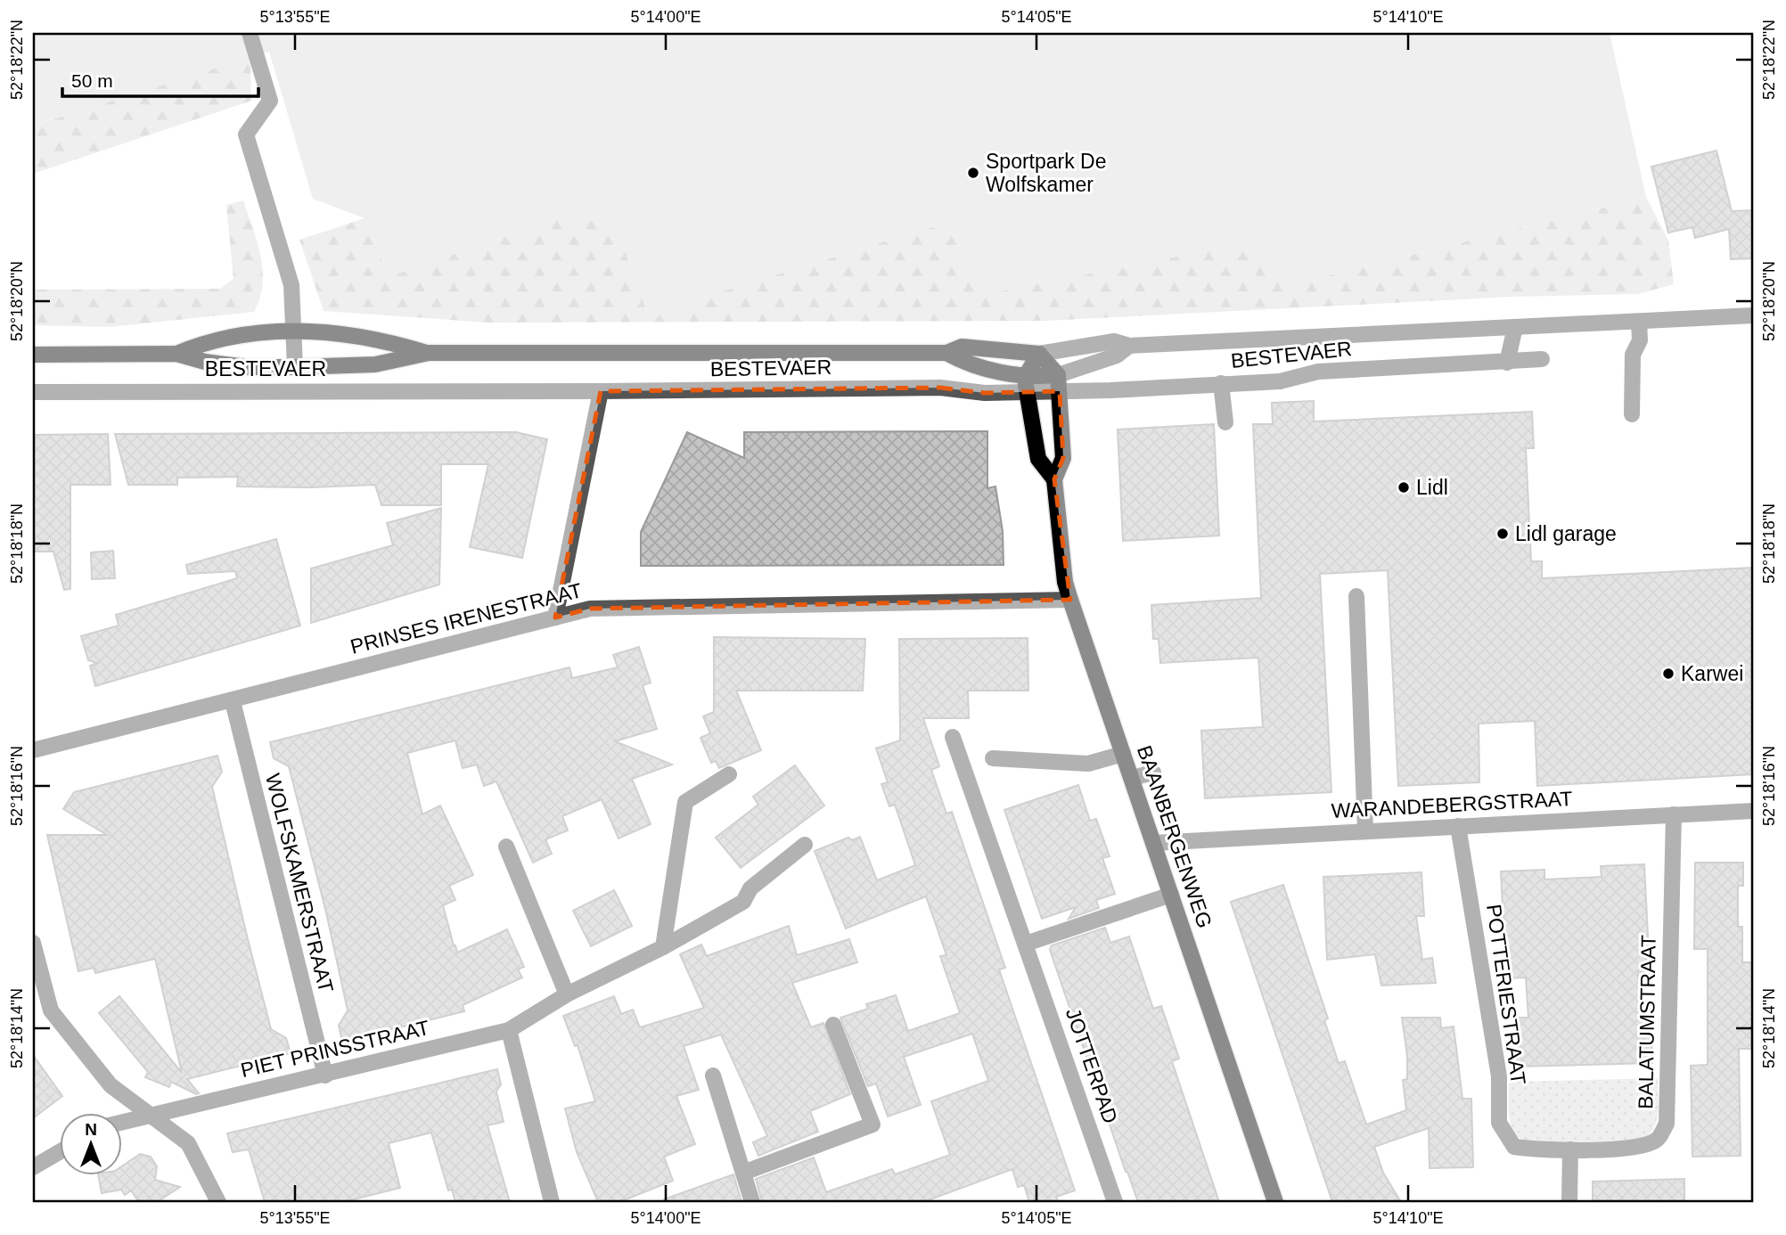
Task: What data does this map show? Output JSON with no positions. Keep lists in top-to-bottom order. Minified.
{"streets":{"main road":["BESTEVAER","BAANBERGENWEG"],"street":["PRINSES IRENESTRAAT","WARANDEBERGSTRAAT","WOLFSKAMERSTRAAT","POTTERIESTRAAT","BALATUMSTRAAT","PIET PRINSSTRAAT","JOTTERPAD"]},"crossings":[["BESTEVAER","BAANBERGENWEG"],["PRINSES IRENESTRAAT","BAANBERGENWEG"],["PRINSES IRENESTRAAT","WOLFSKAMERSTRAAT"],["WARANDEBERGSTRAAT","BAANBERGENWEG"],["WARANDEBERGSTRAAT","POTTERIESTRAAT"],["WARANDEBERGSTRAAT","BALATUMSTRAAT"],["WOLFSKAMERSTRAAT","PIET PRINSSTRAAT"],["POTTERIESTRAAT","BALATUMSTRAAT"]],"places":["Sportpark De Wolfskamer","Lidl","Lidl garage","Karwei"],"scale_bar":"50 m","north":"top","coordinates":["5°13'55\"E","5°14'00\"E","5°14'05\"E","5°14'10\"E","52°18'22\"N","52°18'20\"N","52°18'18\"N","52°18'16\"N","52°18'14\"N"]}
